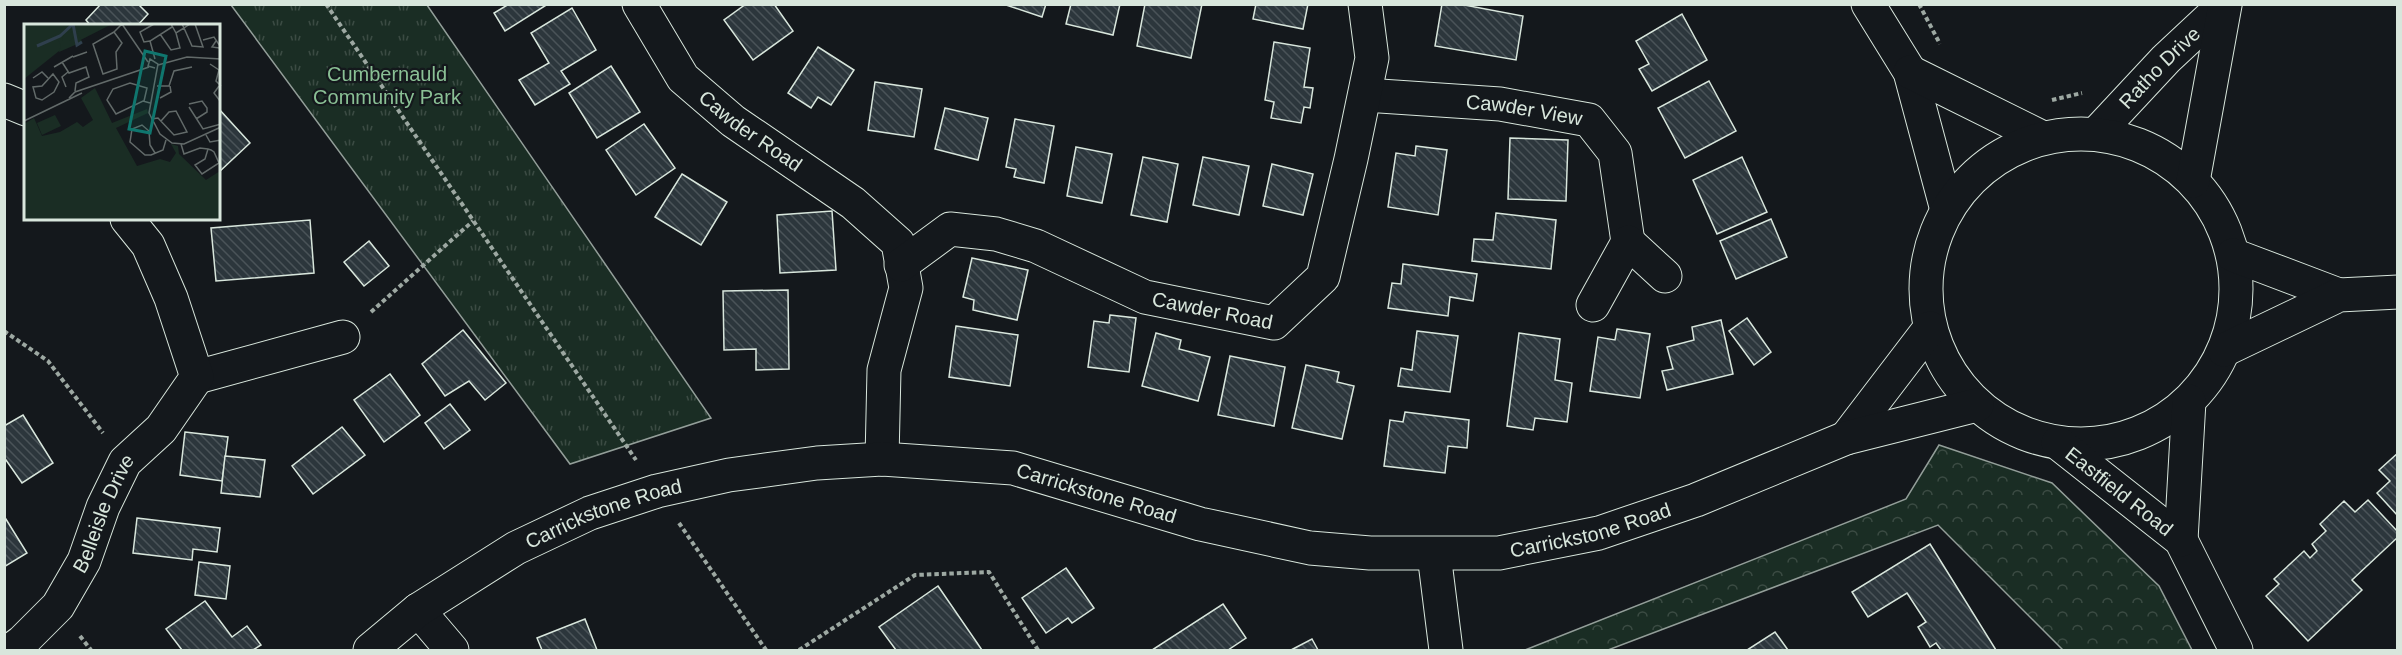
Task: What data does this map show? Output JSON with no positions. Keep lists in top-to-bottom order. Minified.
{"streets":{"street":["Ratho Drive","Cawder View","Cawder Road","Eastfield Road","Carrickstone Road","Belleisle Drive"]},"crossings":[["Cawder View","Cawder Road"],["Cawder Road","Carrickstone Road"]],"parks":["Cumbernauld Community Park"]}
